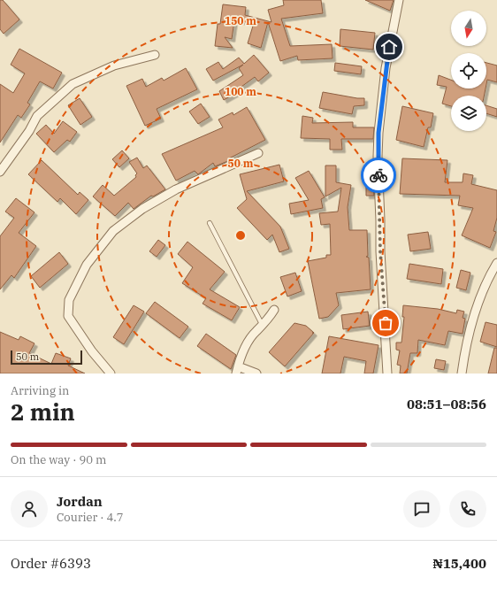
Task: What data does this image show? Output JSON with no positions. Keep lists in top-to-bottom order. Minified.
{"scale_bar":"50 m","north":"bottom","page":{"scale":"50 m","heading":["2 min","Arriving in","08:51–08:56"],"panel":["Jordan","Courier · 4.7","Order #6393","₦15,400"],"bar":"On the way · 90 m"},"rings":["150 m","100 m","50 m"]}
